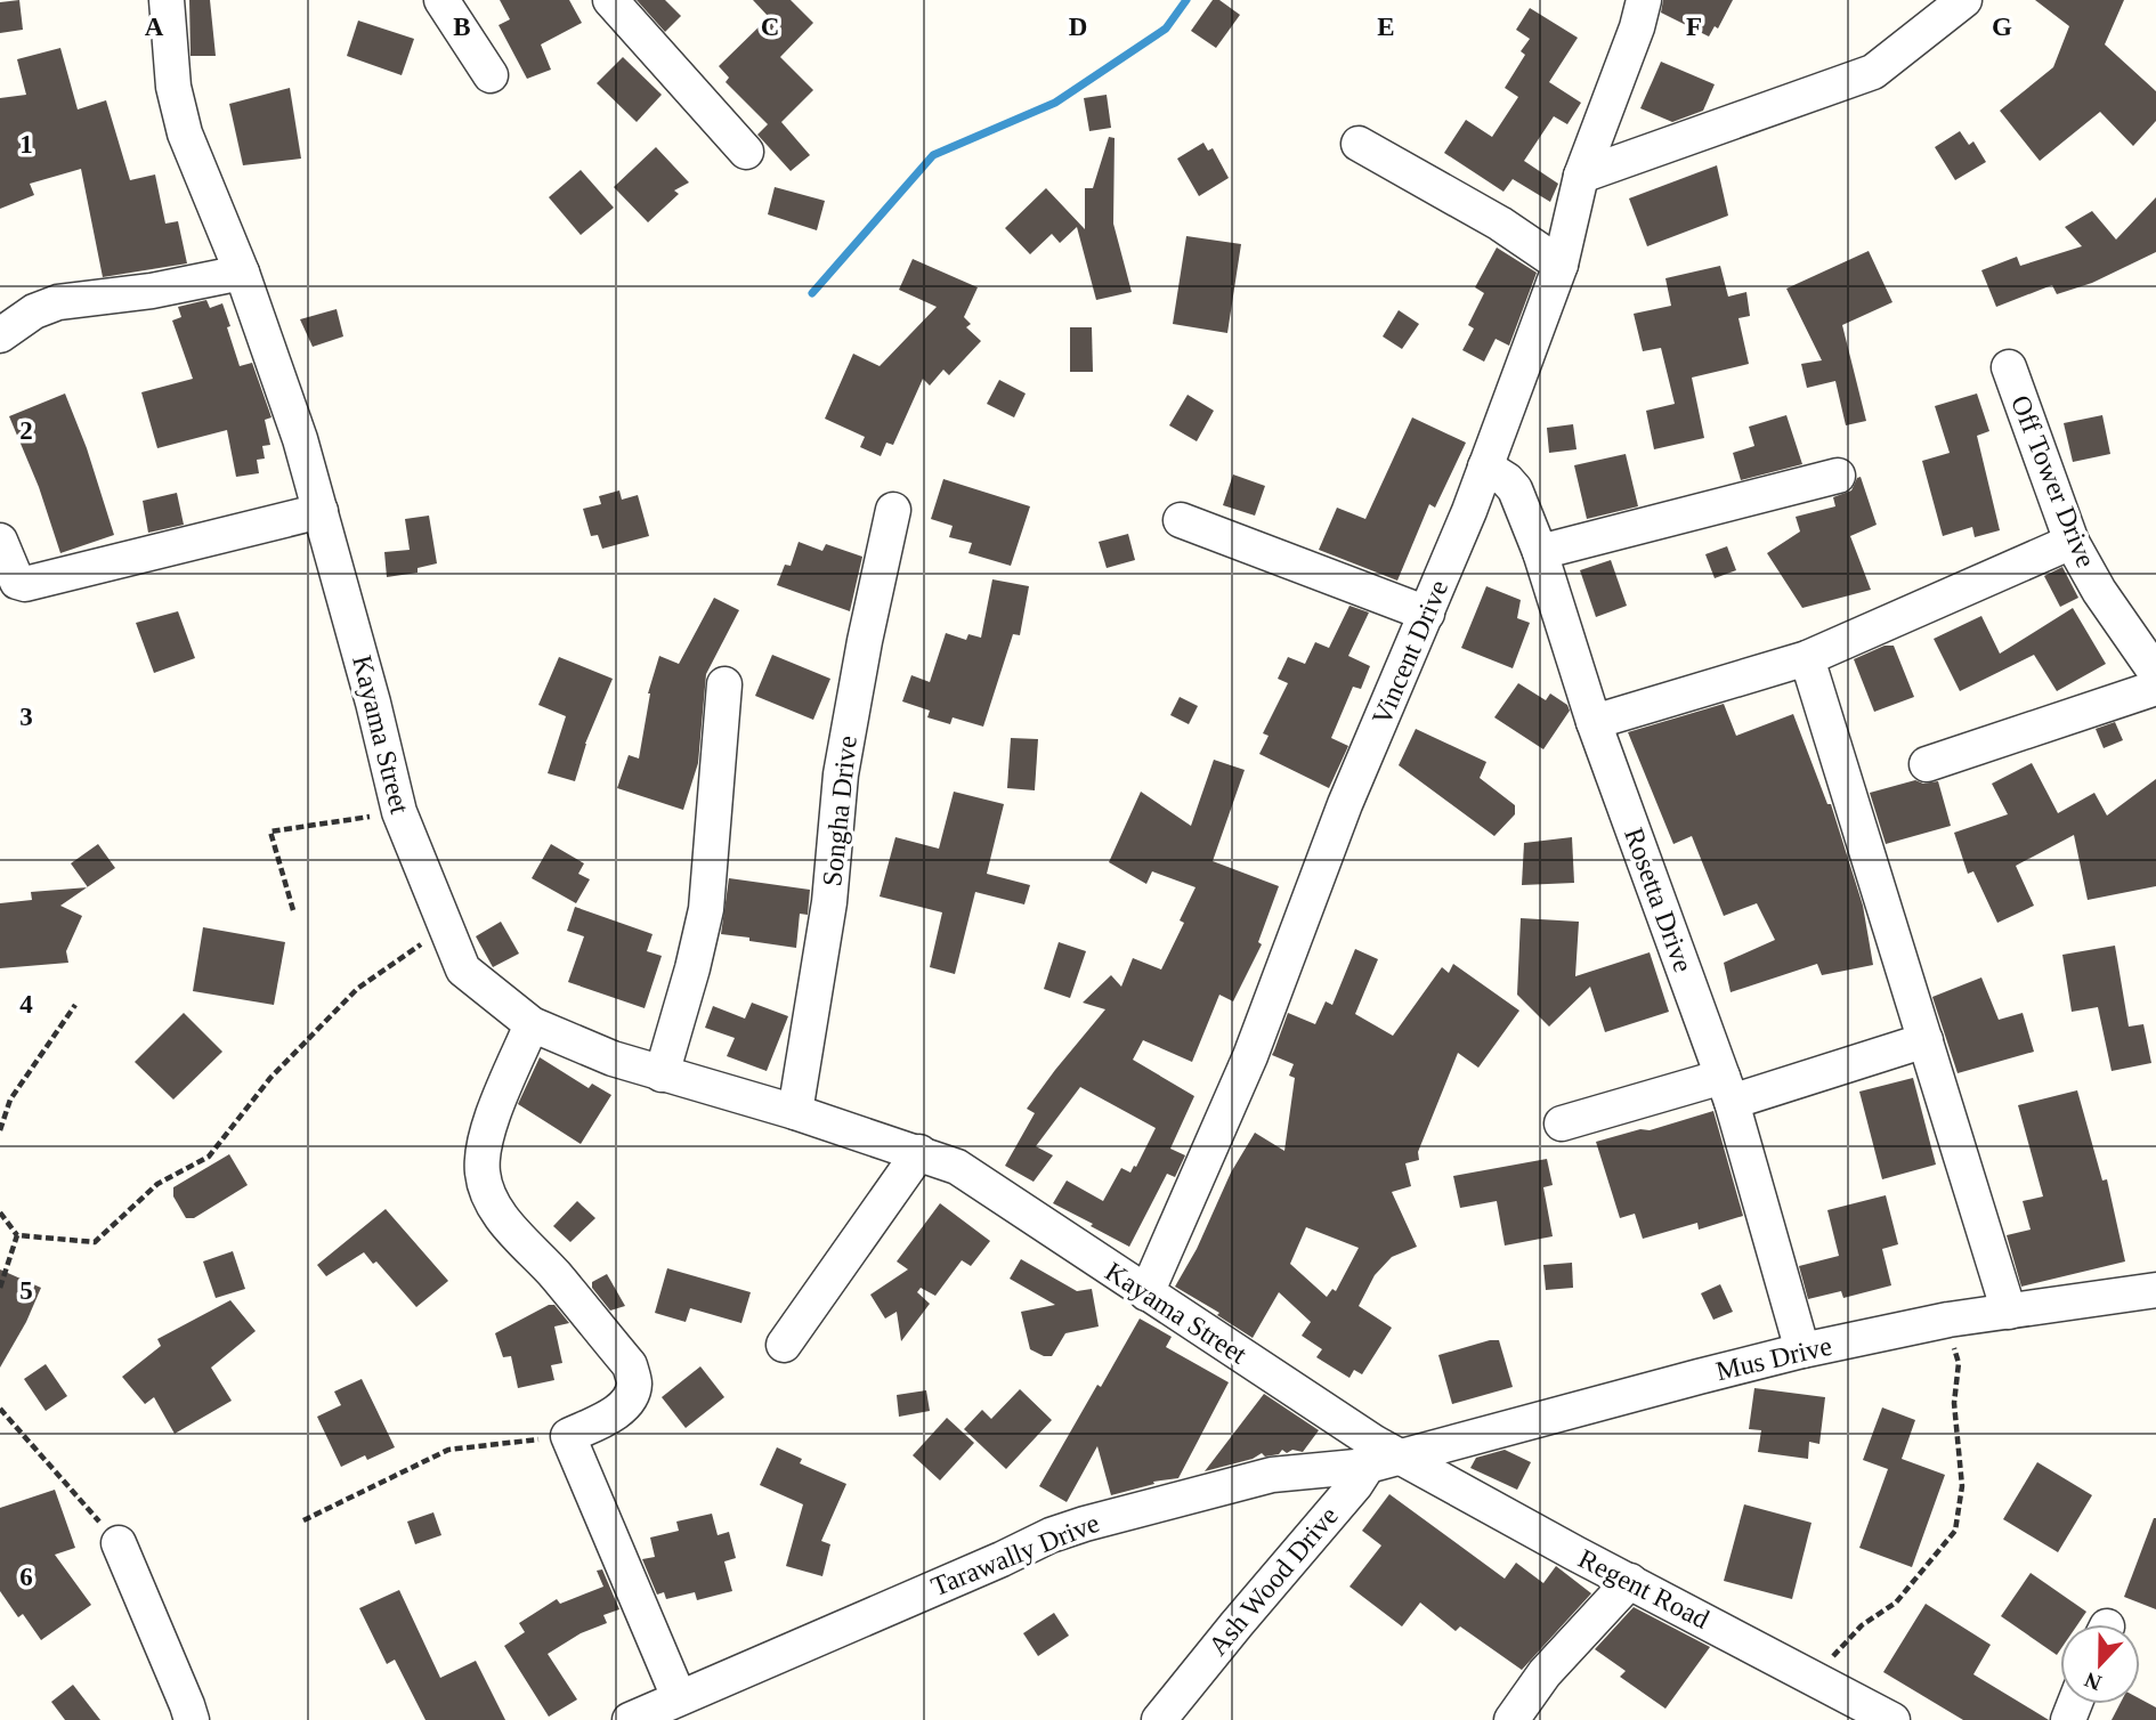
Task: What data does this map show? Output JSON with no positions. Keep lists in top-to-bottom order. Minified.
{"streets":{"street":["Off Tower Drive","Vincent Drive","Kayama Street","Songha Drive","Rosetta Drive","Mus Drive","Tarawally Drive","Ash Wood Drive","Regent Road"]},"crossings":[["Vincent Drive","Kayama Street"],["Vincent Drive","Rosetta Drive"],["Kayama Street","Songha Drive"],["Kayama Street","Mus Drive"],["Kayama Street","Tarawally Drive"],["Kayama Street","Ash Wood Drive"],["Kayama Street","Regent Road"],["Rosetta Drive","Mus Drive"],["Mus Drive","Tarawally Drive"],["Mus Drive","Ash Wood Drive"],["Mus Drive","Regent Road"],["Tarawally Drive","Ash Wood Drive"],["Tarawally Drive","Regent Road"],["Ash Wood Drive","Regent Road"]],"north":"bottom","grid":{"columns":["A","B","C","D","E","F","G"],"rows":["1","2","3","4","5","6"]}}
